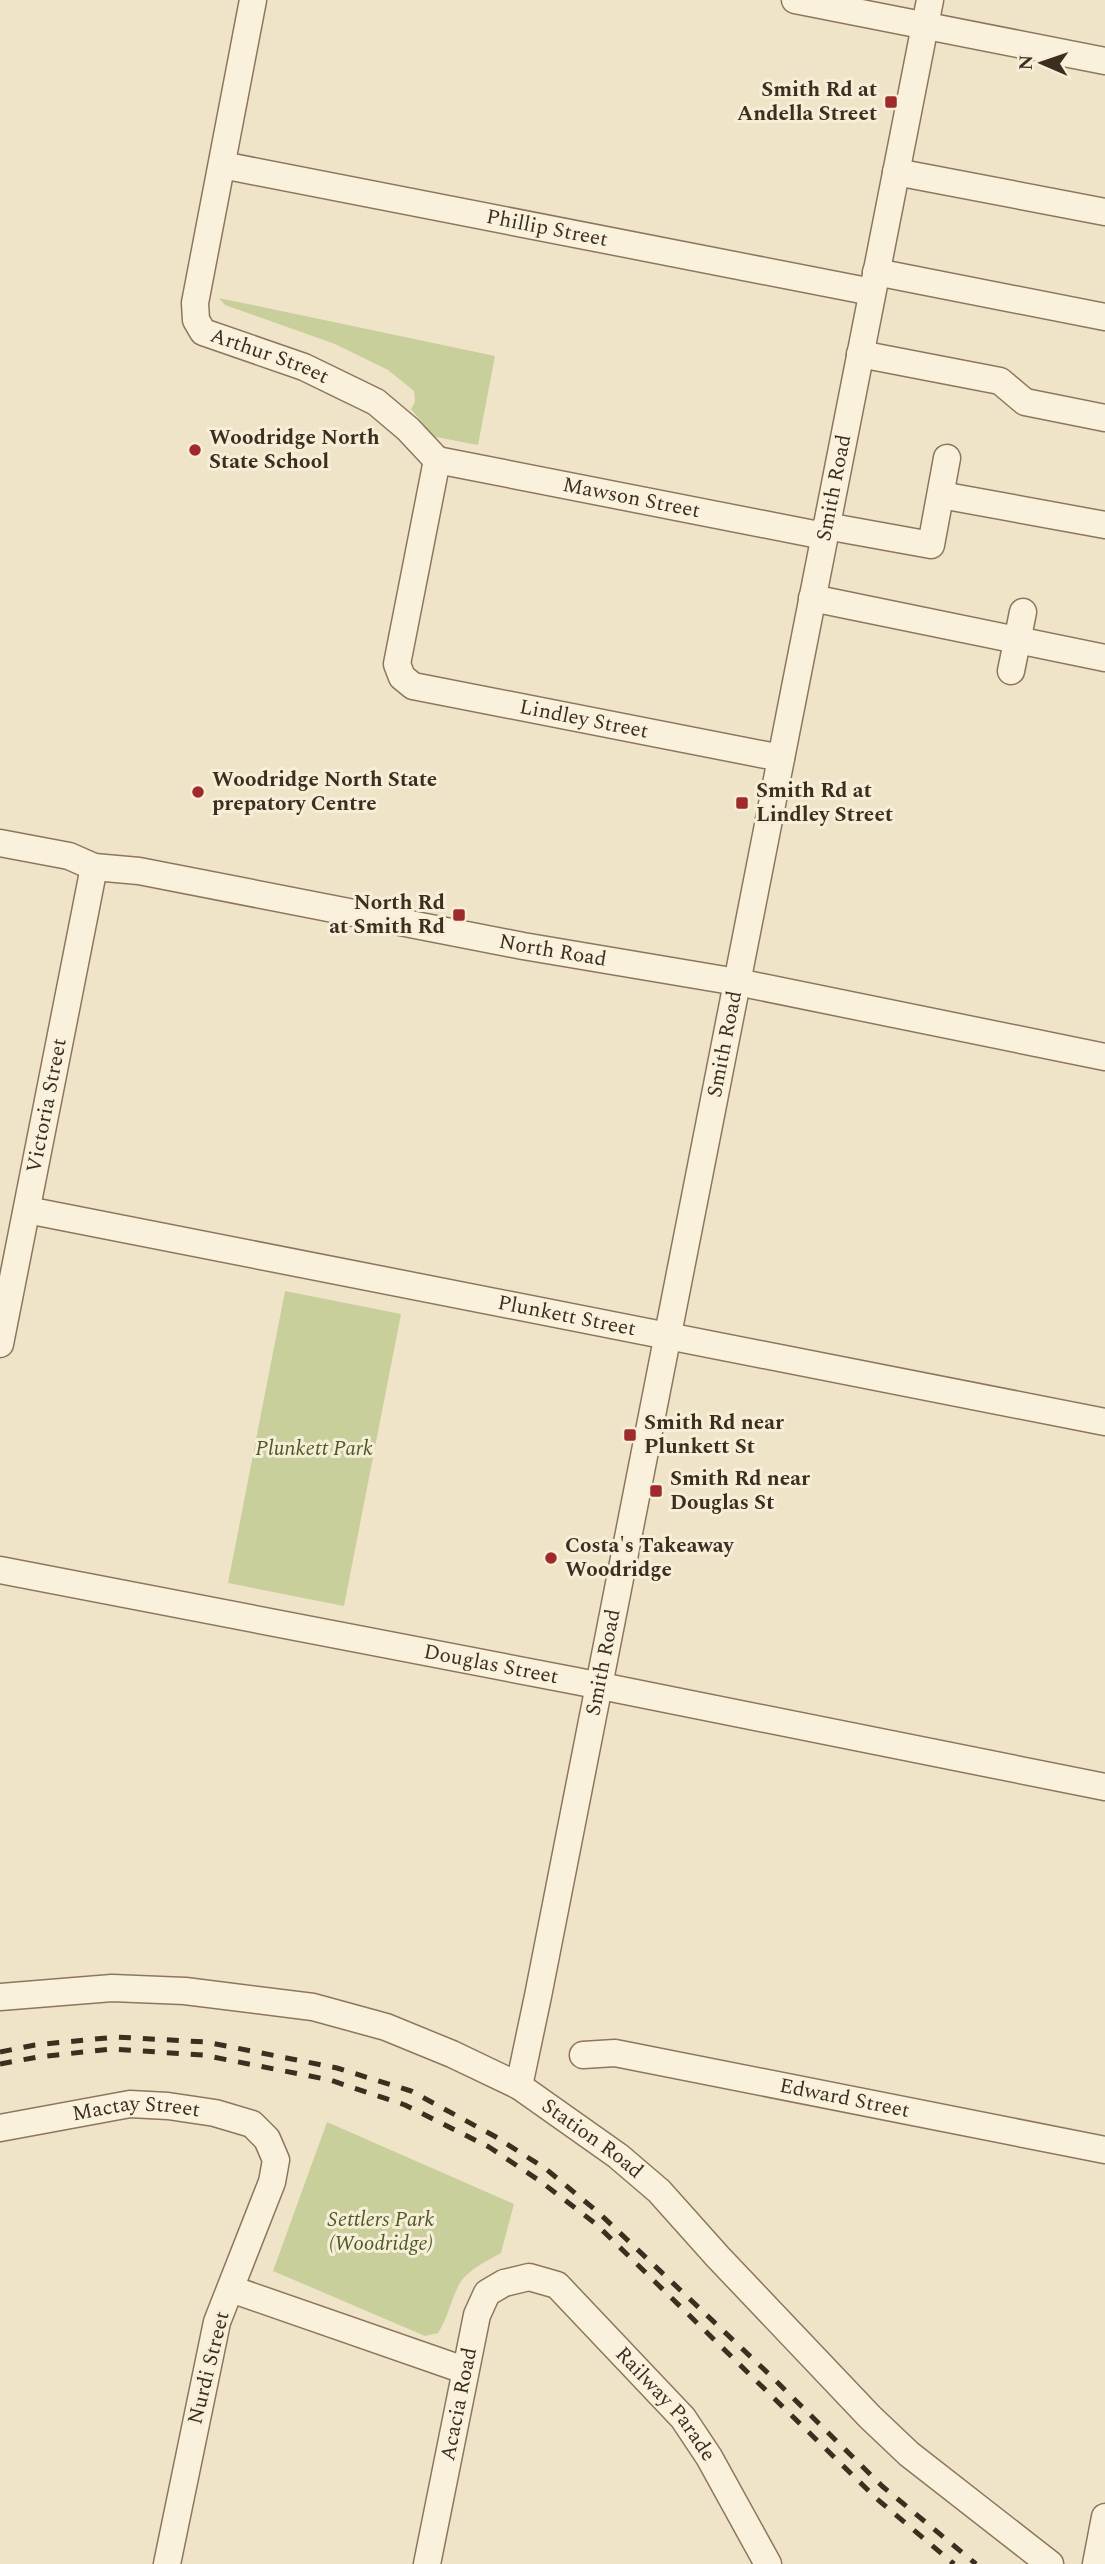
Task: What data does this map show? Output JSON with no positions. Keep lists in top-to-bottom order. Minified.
{"streets":{"street":["Phillip Street","Arthur Street","Smith Road","Mawson Street","Lindley Street","North Road","Victoria Street","Plunkett Street","Douglas Street","Edward Street","Mactay Street","Station Road","Nurdi Street","Acacia Road","Railway Parade"]},"crossings":[["Phillip Street","Arthur Street"],["Phillip Street","Smith Road"],["Arthur Street","Mawson Street"],["Arthur Street","Lindley Street"],["Smith Road","Mawson Street"],["Smith Road","Lindley Street"],["Smith Road","North Road"],["Smith Road","Plunkett Street"],["Smith Road","Douglas Street"],["Smith Road","Station Road"],["Mawson Street","Lindley Street"],["North Road","Victoria Street"],["Victoria Street","Plunkett Street"],["Mactay Street","Nurdi Street"],["Acacia Road","Railway Parade"]],"parks":["Plunkett Park","Settlers Park (Woodridge)"],"places":{"transit":["Smith Rd at Andella Street","Smith Rd at Lindley Street","North Rd at Smith Rd","Smith Rd near Plunkett St","Smith Rd near Douglas St"],"other":["Woodridge North State School","Woodridge North State prepatory Centre","Costa's Takeaway Woodridge"]},"north":"left"}
